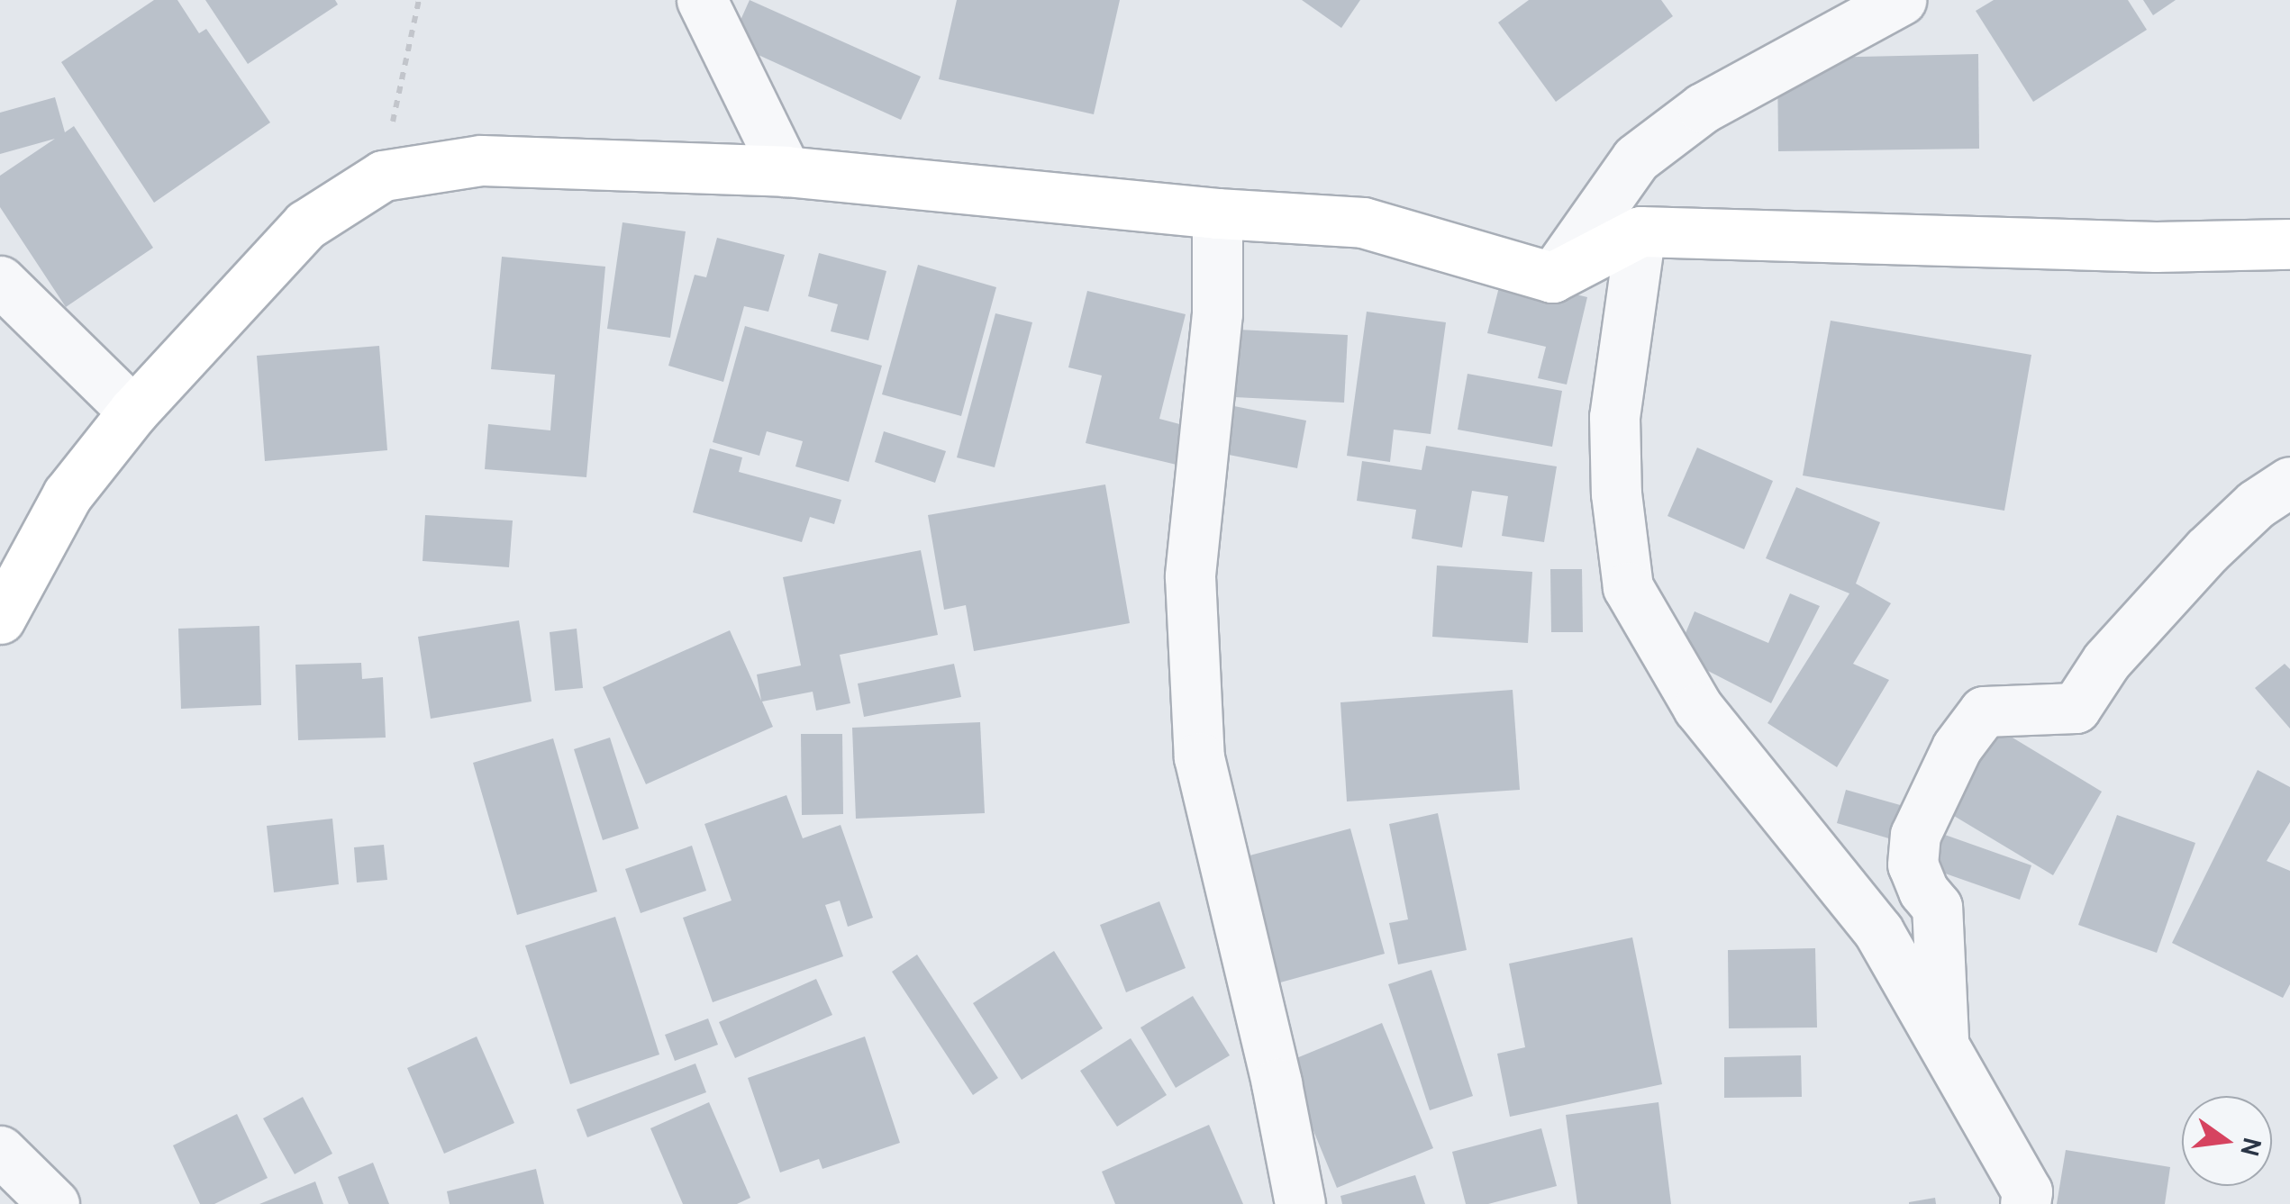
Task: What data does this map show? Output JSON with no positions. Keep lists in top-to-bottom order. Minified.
{"north":"right"}
